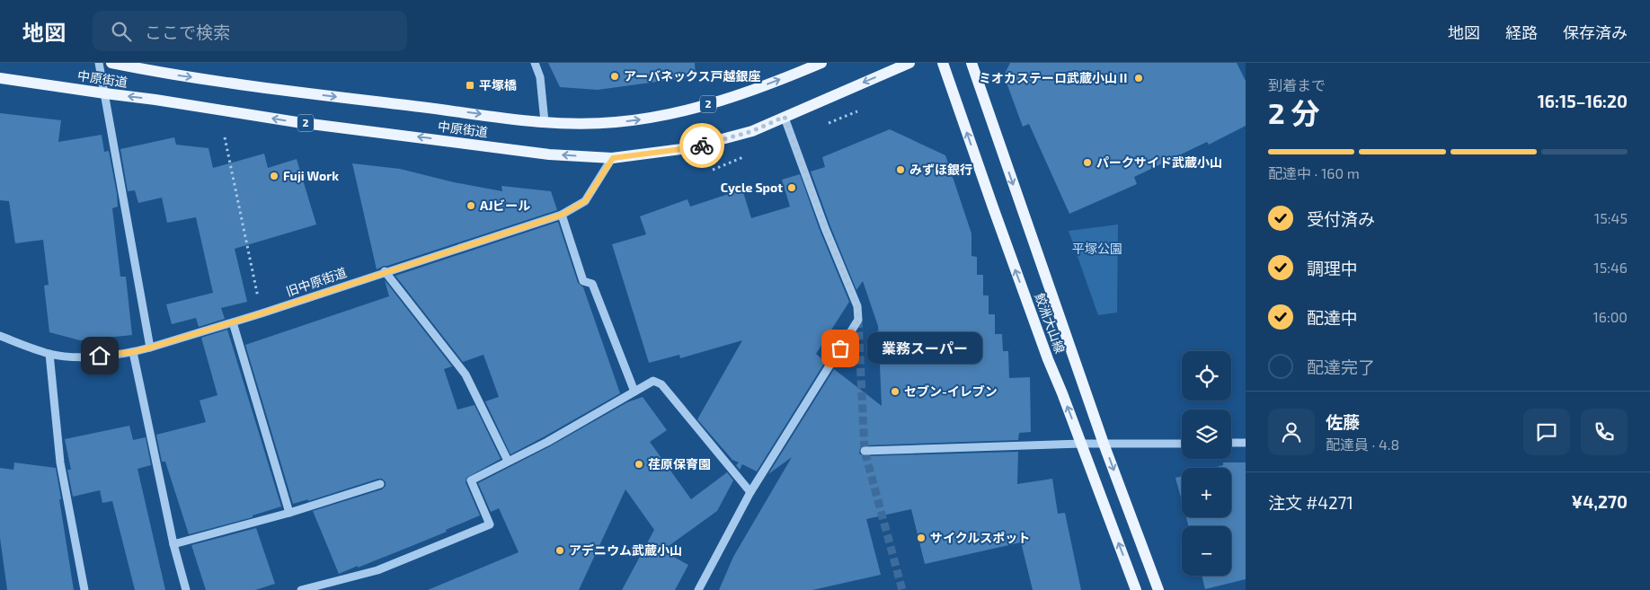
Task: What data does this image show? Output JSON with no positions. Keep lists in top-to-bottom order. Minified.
{"streets":{"main road":["中原街道","2","鮫洲大山線"],"street":["旧中原街道"]},"crossings":[["中原街道","旧中原街道"]],"parks":["平塚公園"],"places":{"other":["アーバネックス戸越銀座","ミオカステーロ武蔵小山Ⅱ","パークサイド武蔵小山","みずほ銀行","Fuji Work","Cycle Spot","AJビール","業務スーパー","セブン-イレブン","荏原保育園","サイクルスポット","アデニウム武蔵小山"],"transit":["平塚橋"]},"page":{"header":"地図","search":"ここで検索","nav":["地図","経路","保存済み"],"heading":["2 分","到着まで","16:15–16:20"],"panel":["佐藤","配達員 · 4.8","注文 #4271","¥4,270"],"bar":"配達中 · 160 m","list":[["受付済み","15:45"],["調理中","15:46"],["配達中","16:00"],"配達完了"],"bubble":"業務スーパー","map_buttons":["+","−"]}}
